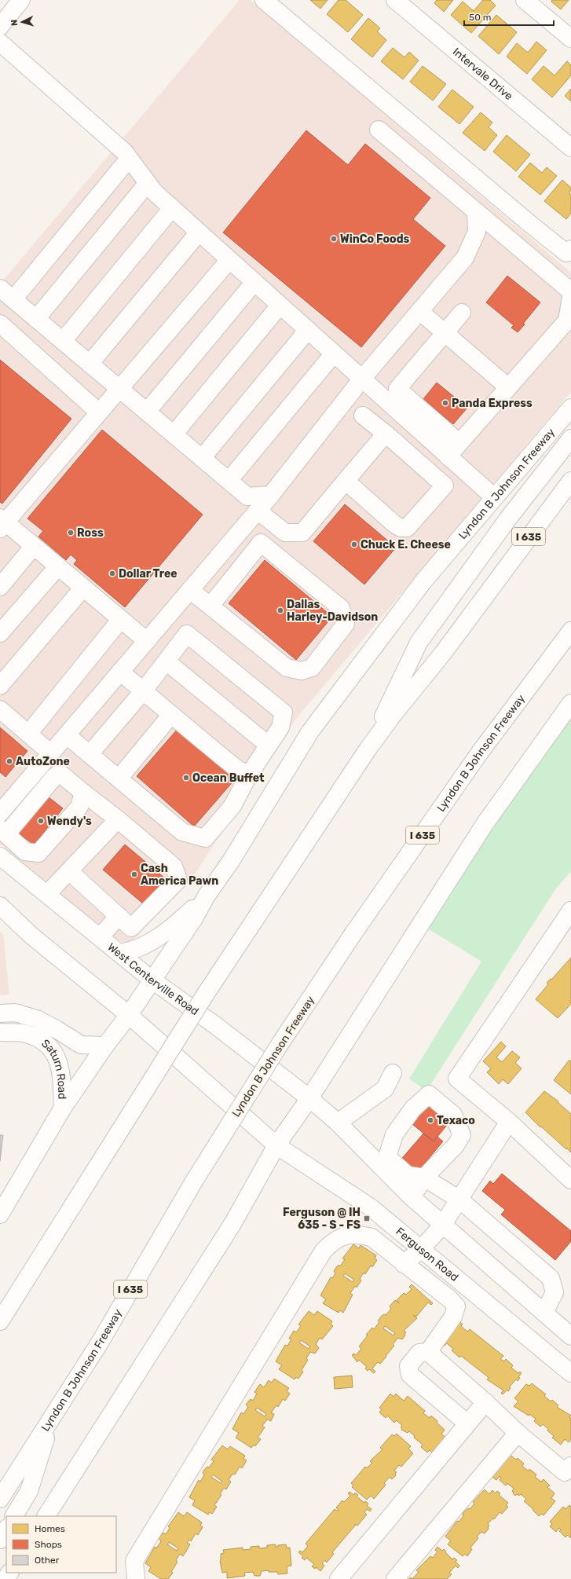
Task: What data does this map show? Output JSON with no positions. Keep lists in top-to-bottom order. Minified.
{"streets":{"main road":["Intervale Drive","Lyndon B Johnson Freeway","I 635","West Centerville Road","Saturn Road","Ferguson Road"]},"crossings":[["Lyndon B Johnson Freeway","West Centerville Road"],["Lyndon B Johnson Freeway","Saturn Road"]],"places":{"other":["WinCo Foods","Panda Express","Ross","Chuck E. Cheese","Dollar Tree","Dallas Harley-Davidson","AutoZone","Ocean Buffet","Wendy's","Cash America Pawn","Texaco"],"transit":["Ferguson @ IH 635 - S - FS"]},"legend":["Homes","Shops","Other"],"scale_bar":"50 m","north":"left"}
